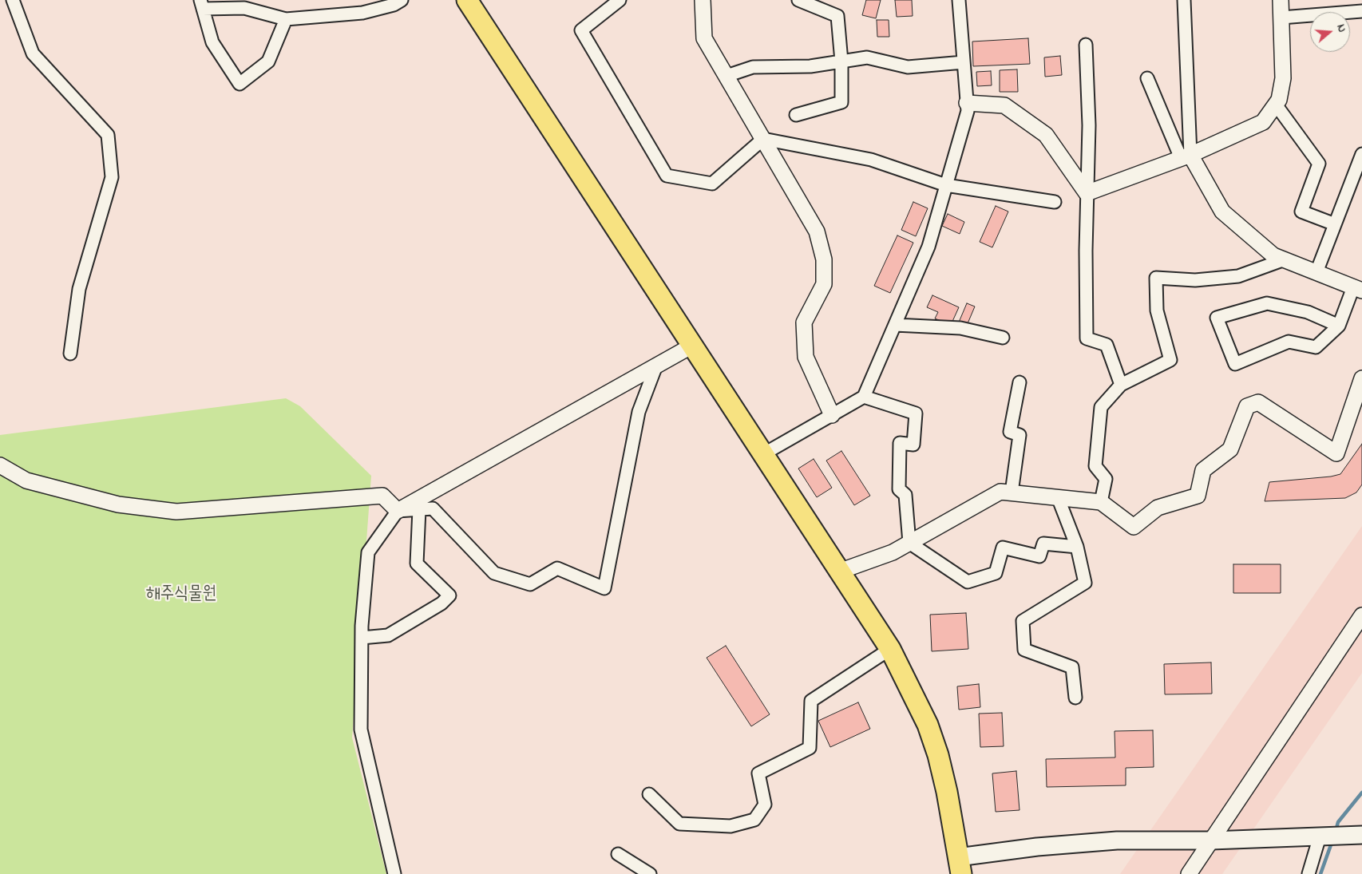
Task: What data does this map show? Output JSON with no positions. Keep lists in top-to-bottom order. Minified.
{"parks":["해주식물원"],"north":"right"}
